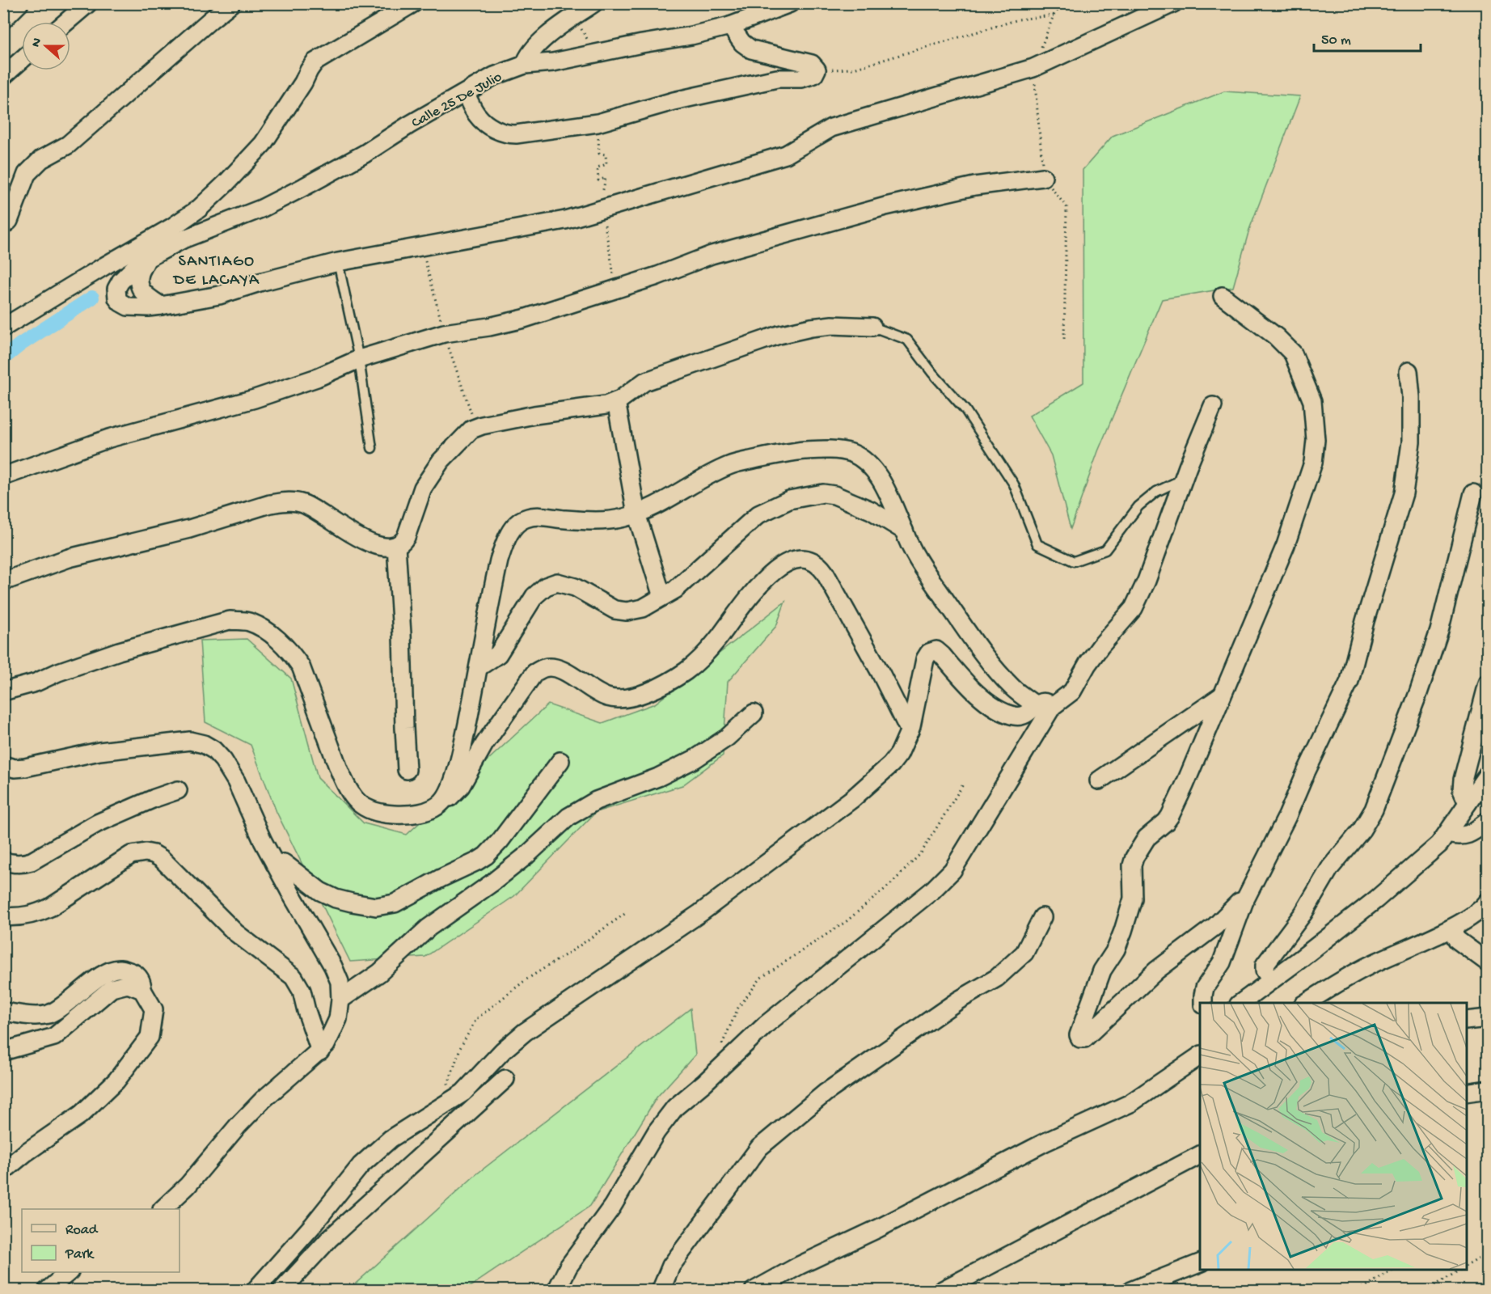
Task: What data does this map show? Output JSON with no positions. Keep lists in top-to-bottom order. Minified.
{"streets":{"street":["Calle 25 De Julio"]},"districts":["SANTIAGO DE LACAYA"],"legend":["Road","Park"],"scale_bar":"50 m","north":"left"}
